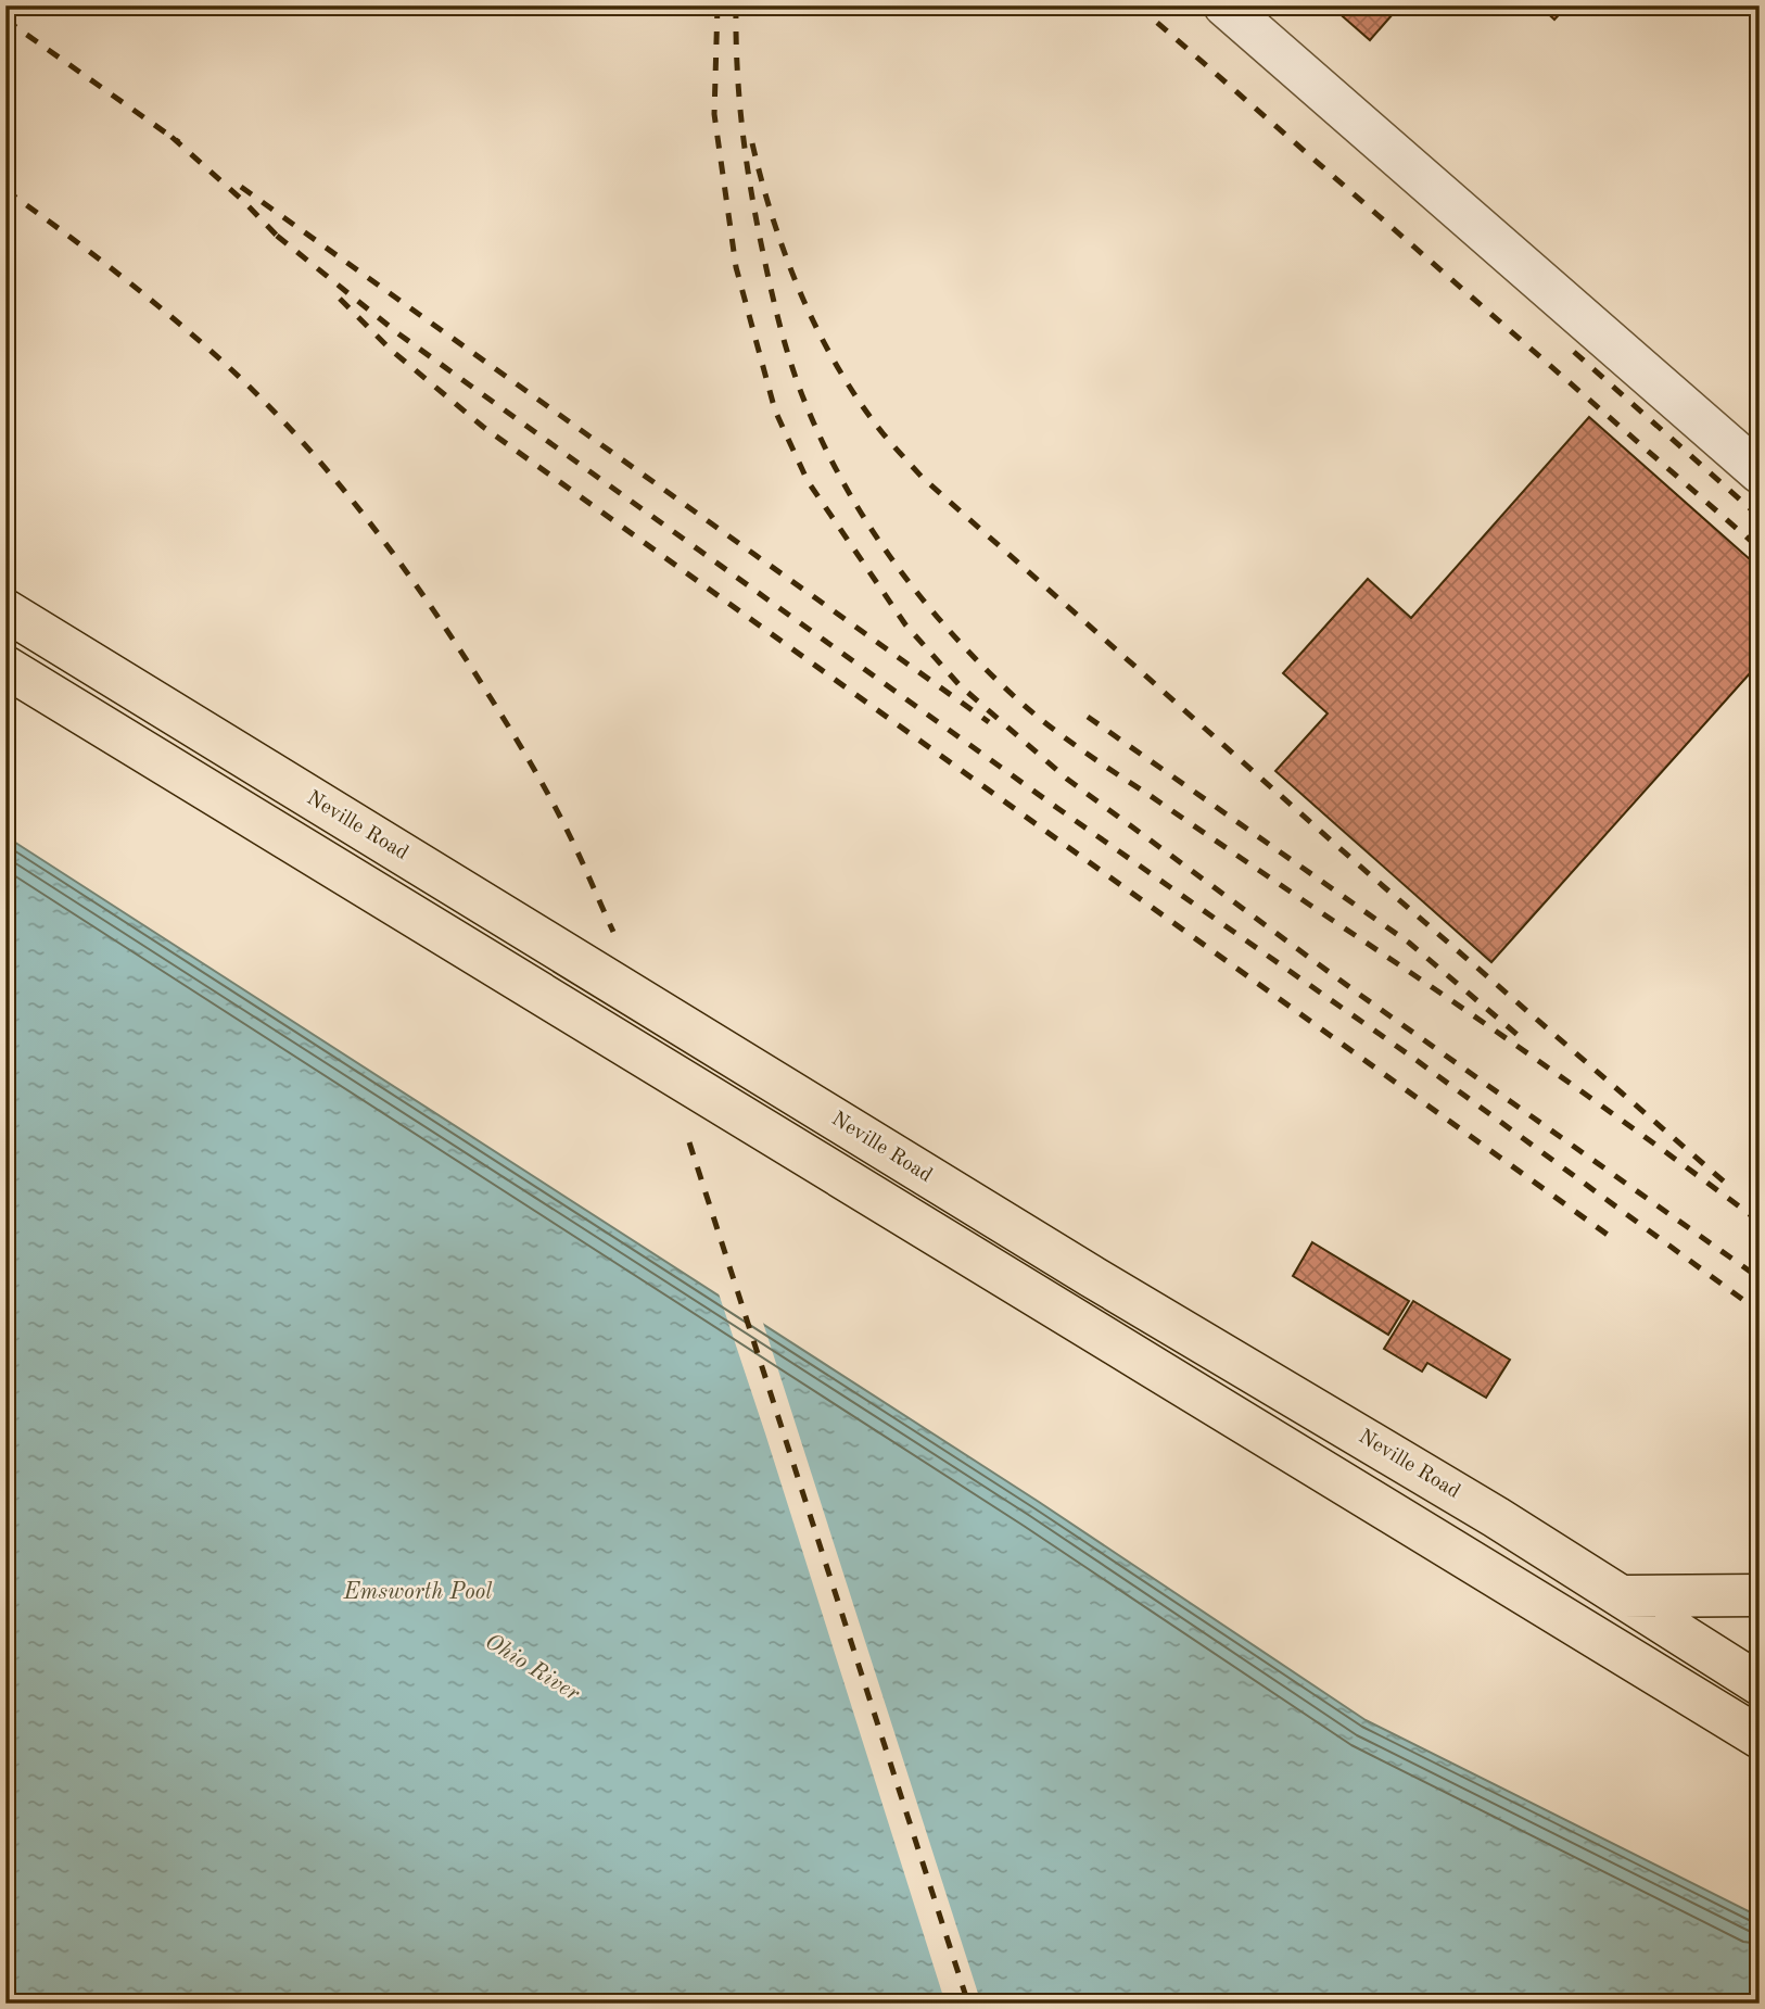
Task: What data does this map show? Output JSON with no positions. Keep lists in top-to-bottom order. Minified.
{"streets":{"main road":["Neville Road"]},"water":["Emsworth Pool","Ohio River"]}
